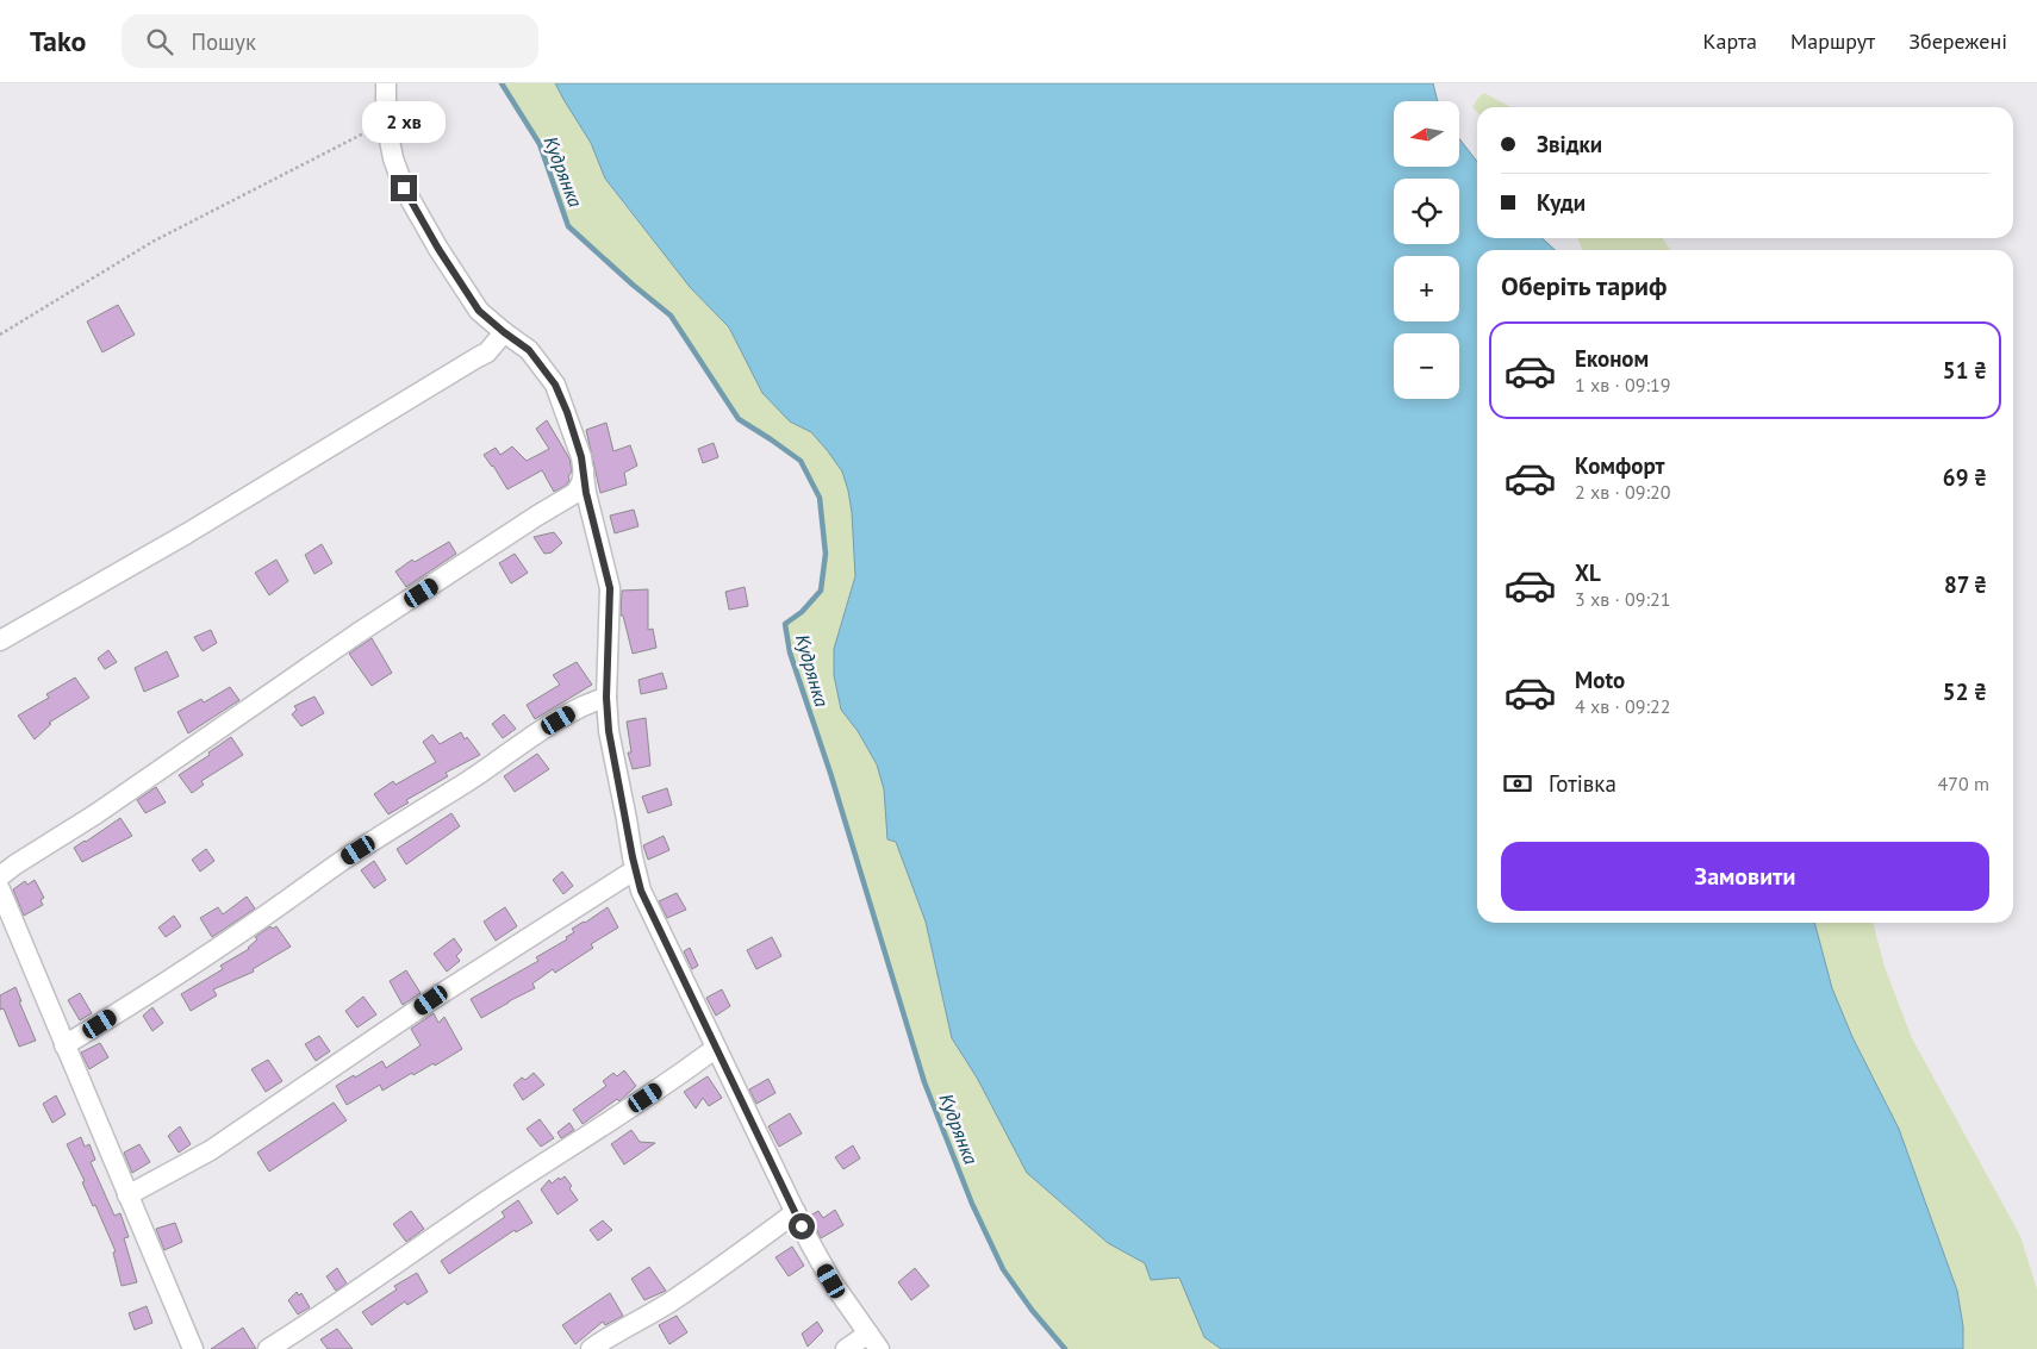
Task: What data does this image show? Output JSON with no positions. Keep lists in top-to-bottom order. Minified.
{"water":["Кудрянка"],"north":"left","page":{"header":"Tako","search":"Пошук","nav":["Карта","Маршрут","Збережені"],"map_buttons":["+","−"],"bubble":"2 хв","banner":["Звідки","Куди"],"heading":"Оберіть тариф","list":[{"name":"Економ","note":"1 хв · 09:19","value":"51 ₴"},{"name":"Комфорт","note":"2 хв · 09:20","value":"69 ₴"},{"name":"XL","note":"3 хв · 09:21","value":"87 ₴"},{"name":"Moto","note":"4 хв · 09:22","value":"52 ₴"}],"pay":["Готівка","470 m"],"buttons":"Замовити"}}
